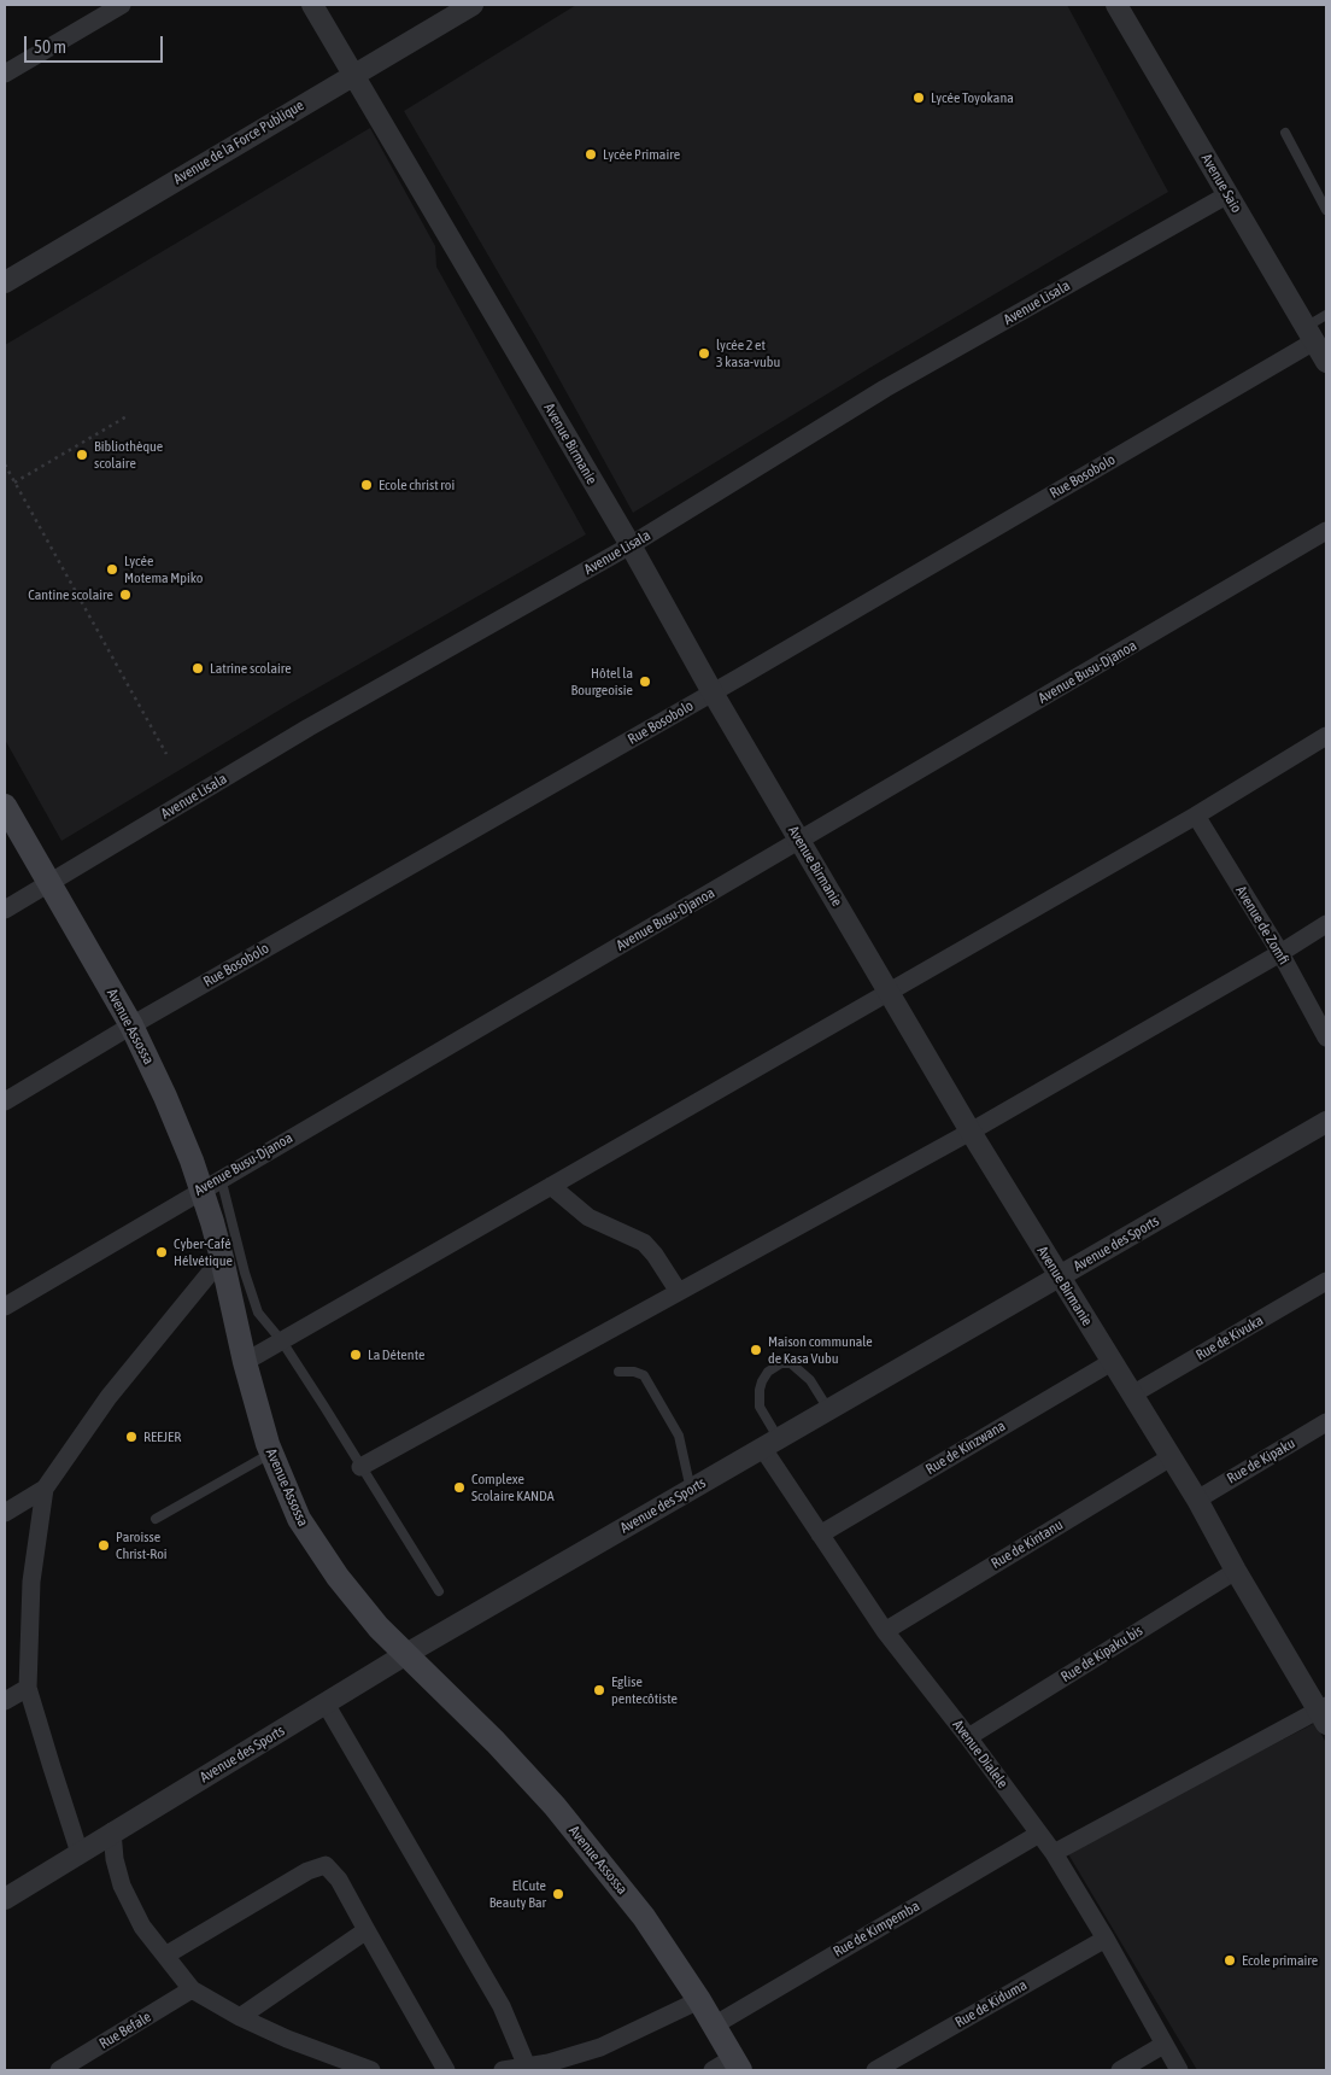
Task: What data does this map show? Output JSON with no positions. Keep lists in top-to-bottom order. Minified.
{"streets":{"main road":["Avenue Assossa"],"street":["Avenue de la Force Publique","Avenue Saio","Avenue Lisala","Avenue Birmanie","Rue Bosobolo","Avenue Busu-Djanoa","Avenue de Zomfi","Avenue des Sports","Rue de Kivuka","Rue de Kinzwana","Rue de Kipaku","Rue de Kintanu","Rue de Kipaku bis","Avenue Dialele","Rue de Kimpemba","Rue de Kiduma","Rue Befale"]},"crossings":[["Avenue de la Force Publique","Avenue Birmanie"],["Avenue Saio","Avenue Lisala"],["Avenue Saio","Rue Bosobolo"],["Avenue Lisala","Avenue Birmanie"],["Avenue Lisala","Avenue Assossa"],["Avenue Birmanie","Rue Bosobolo"],["Avenue Birmanie","Avenue Busu-Djanoa"],["Avenue Birmanie","Avenue des Sports"],["Avenue Birmanie","Rue de Kivuka"],["Avenue Birmanie","Rue de Kinzwana"],["Avenue Birmanie","Rue de Kipaku"],["Avenue Birmanie","Rue de Kintanu"],["Avenue Birmanie","Rue de Kipaku bis"],["Rue Bosobolo","Avenue Assossa"],["Avenue Busu-Djanoa","Avenue Assossa"],["Avenue Assossa","Avenue des Sports"],["Avenue Assossa","Rue de Kimpemba"],["Avenue des Sports","Avenue Dialele"],["Rue de Kinzwana","Avenue Dialele"],["Rue de Kintanu","Avenue Dialele"],["Rue de Kipaku bis","Avenue Dialele"],["Avenue Dialele","Rue de Kimpemba"],["Avenue Dialele","Rue de Kiduma"]],"places":["Lycée Toyokana","Lycée Primaire","lycée 2 et 3 kasa-vubu","Bibliothèque scolaire","Ecole christ roi","Lycée Motema Mpiko","Cantine scolaire","Latrine scolaire","Hôtel la Bourgeoisie","Cyber-Café Hélvétique","Maison communale de Kasa Vubu","La Détente","REEJER","Complexe Scolaire KANDA","Paroisse Christ-Roi","Eglise pentecôtiste","ElCute Beauty Bar","Ecole primaire"],"scale_bar":"50 m"}
